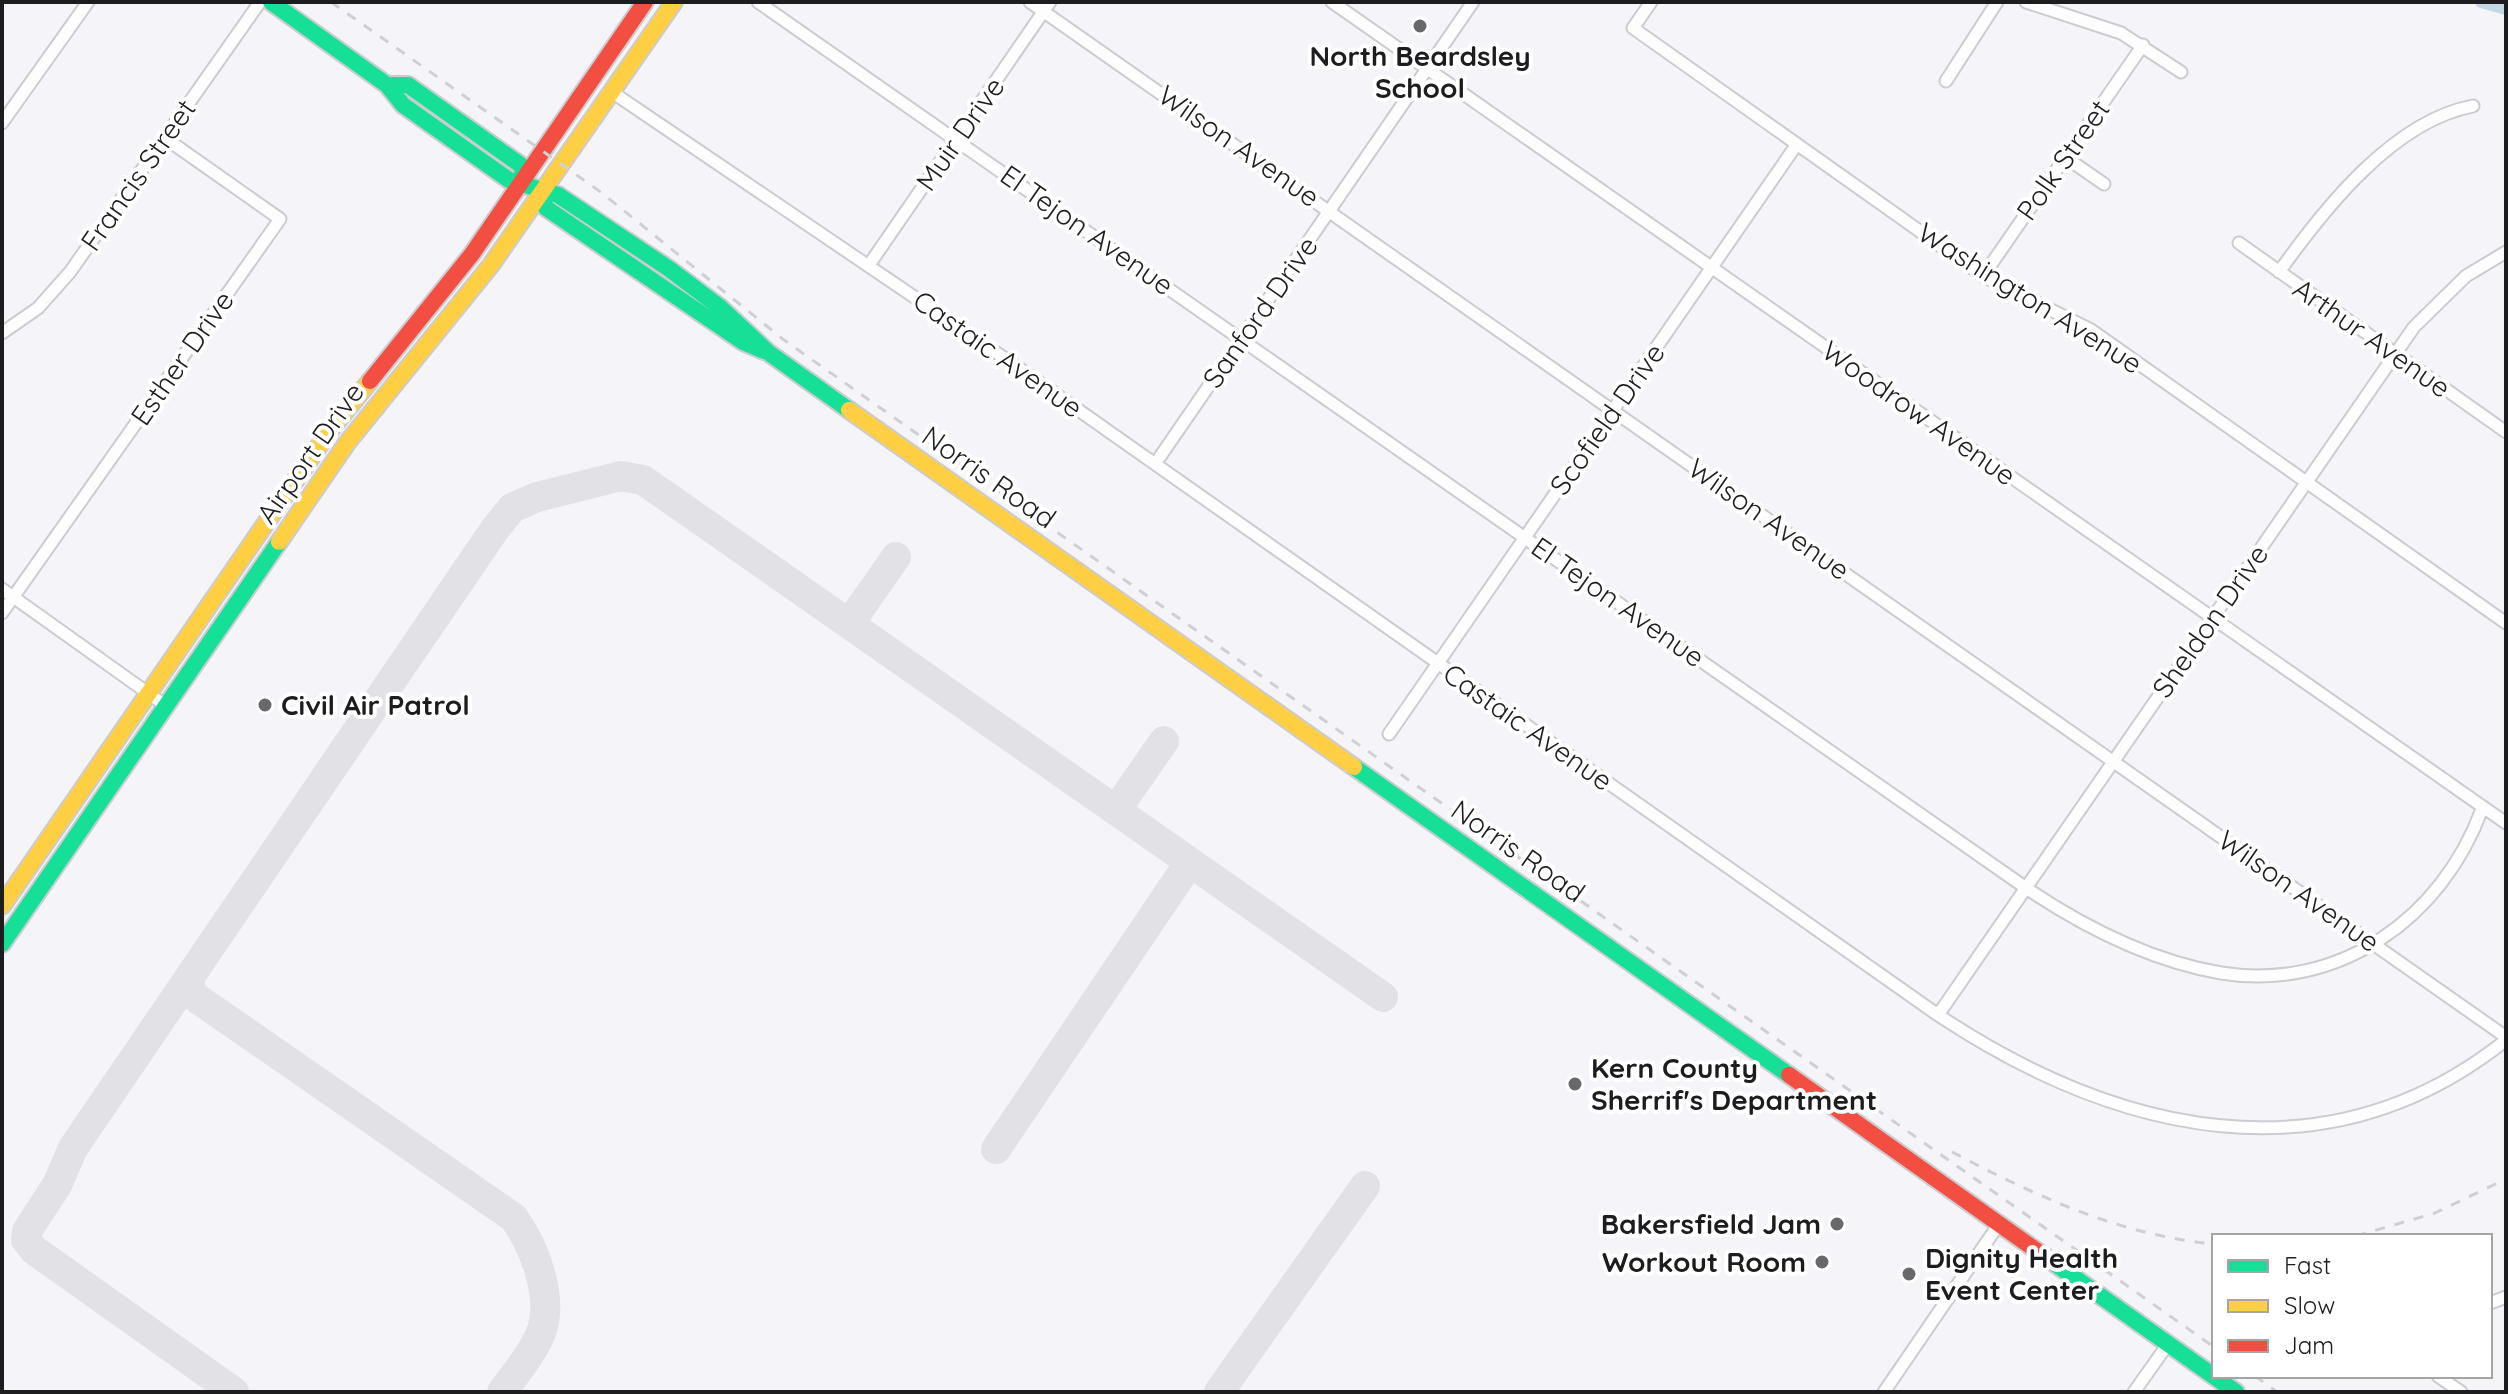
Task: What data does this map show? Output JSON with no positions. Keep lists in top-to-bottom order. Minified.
{"streets":{"street":["Muir Drive","Wilson Avenue","Polk Street","Francis Street","El Tejon Avenue","Washington Avenue","Sanford Drive","Arthur Avenue","Castaic Avenue","Esther Drive","Woodrow Avenue","Scofield Drive","Airport Drive","Norris Road","Sheldon Drive"]},"crossings":[["Muir Drive","Wilson Avenue"],["Muir Drive","El Tejon Avenue"],["Muir Drive","Castaic Avenue"],["Wilson Avenue","El Tejon Avenue"],["Wilson Avenue","Sanford Drive"],["Wilson Avenue","Castaic Avenue"],["Wilson Avenue","Scofield Drive"],["Wilson Avenue","Sheldon Drive"],["Polk Street","Washington Avenue"],["Francis Street","Esther Drive"],["El Tejon Avenue","Sanford Drive"],["El Tejon Avenue","Woodrow Avenue"],["El Tejon Avenue","Scofield Drive"],["El Tejon Avenue","Sheldon Drive"],["Washington Avenue","Scofield Drive"],["Washington Avenue","Sheldon Drive"],["Sanford Drive","Castaic Avenue"],["Sanford Drive","Woodrow Avenue"],["Arthur Avenue","Sheldon Drive"],["Castaic Avenue","Scofield Drive"],["Castaic Avenue","Airport Drive"],["Castaic Avenue","Sheldon Drive"],["Woodrow Avenue","Scofield Drive"],["Woodrow Avenue","Sheldon Drive"],["Airport Drive","Norris Road"]],"places":["North Beardsley School","Civil Air Patrol","Kern County Sherrif's Department","Bakersfield Jam","Workout Room","Dignity Health Event Center"],"legend":["Fast","Slow","Jam"]}
